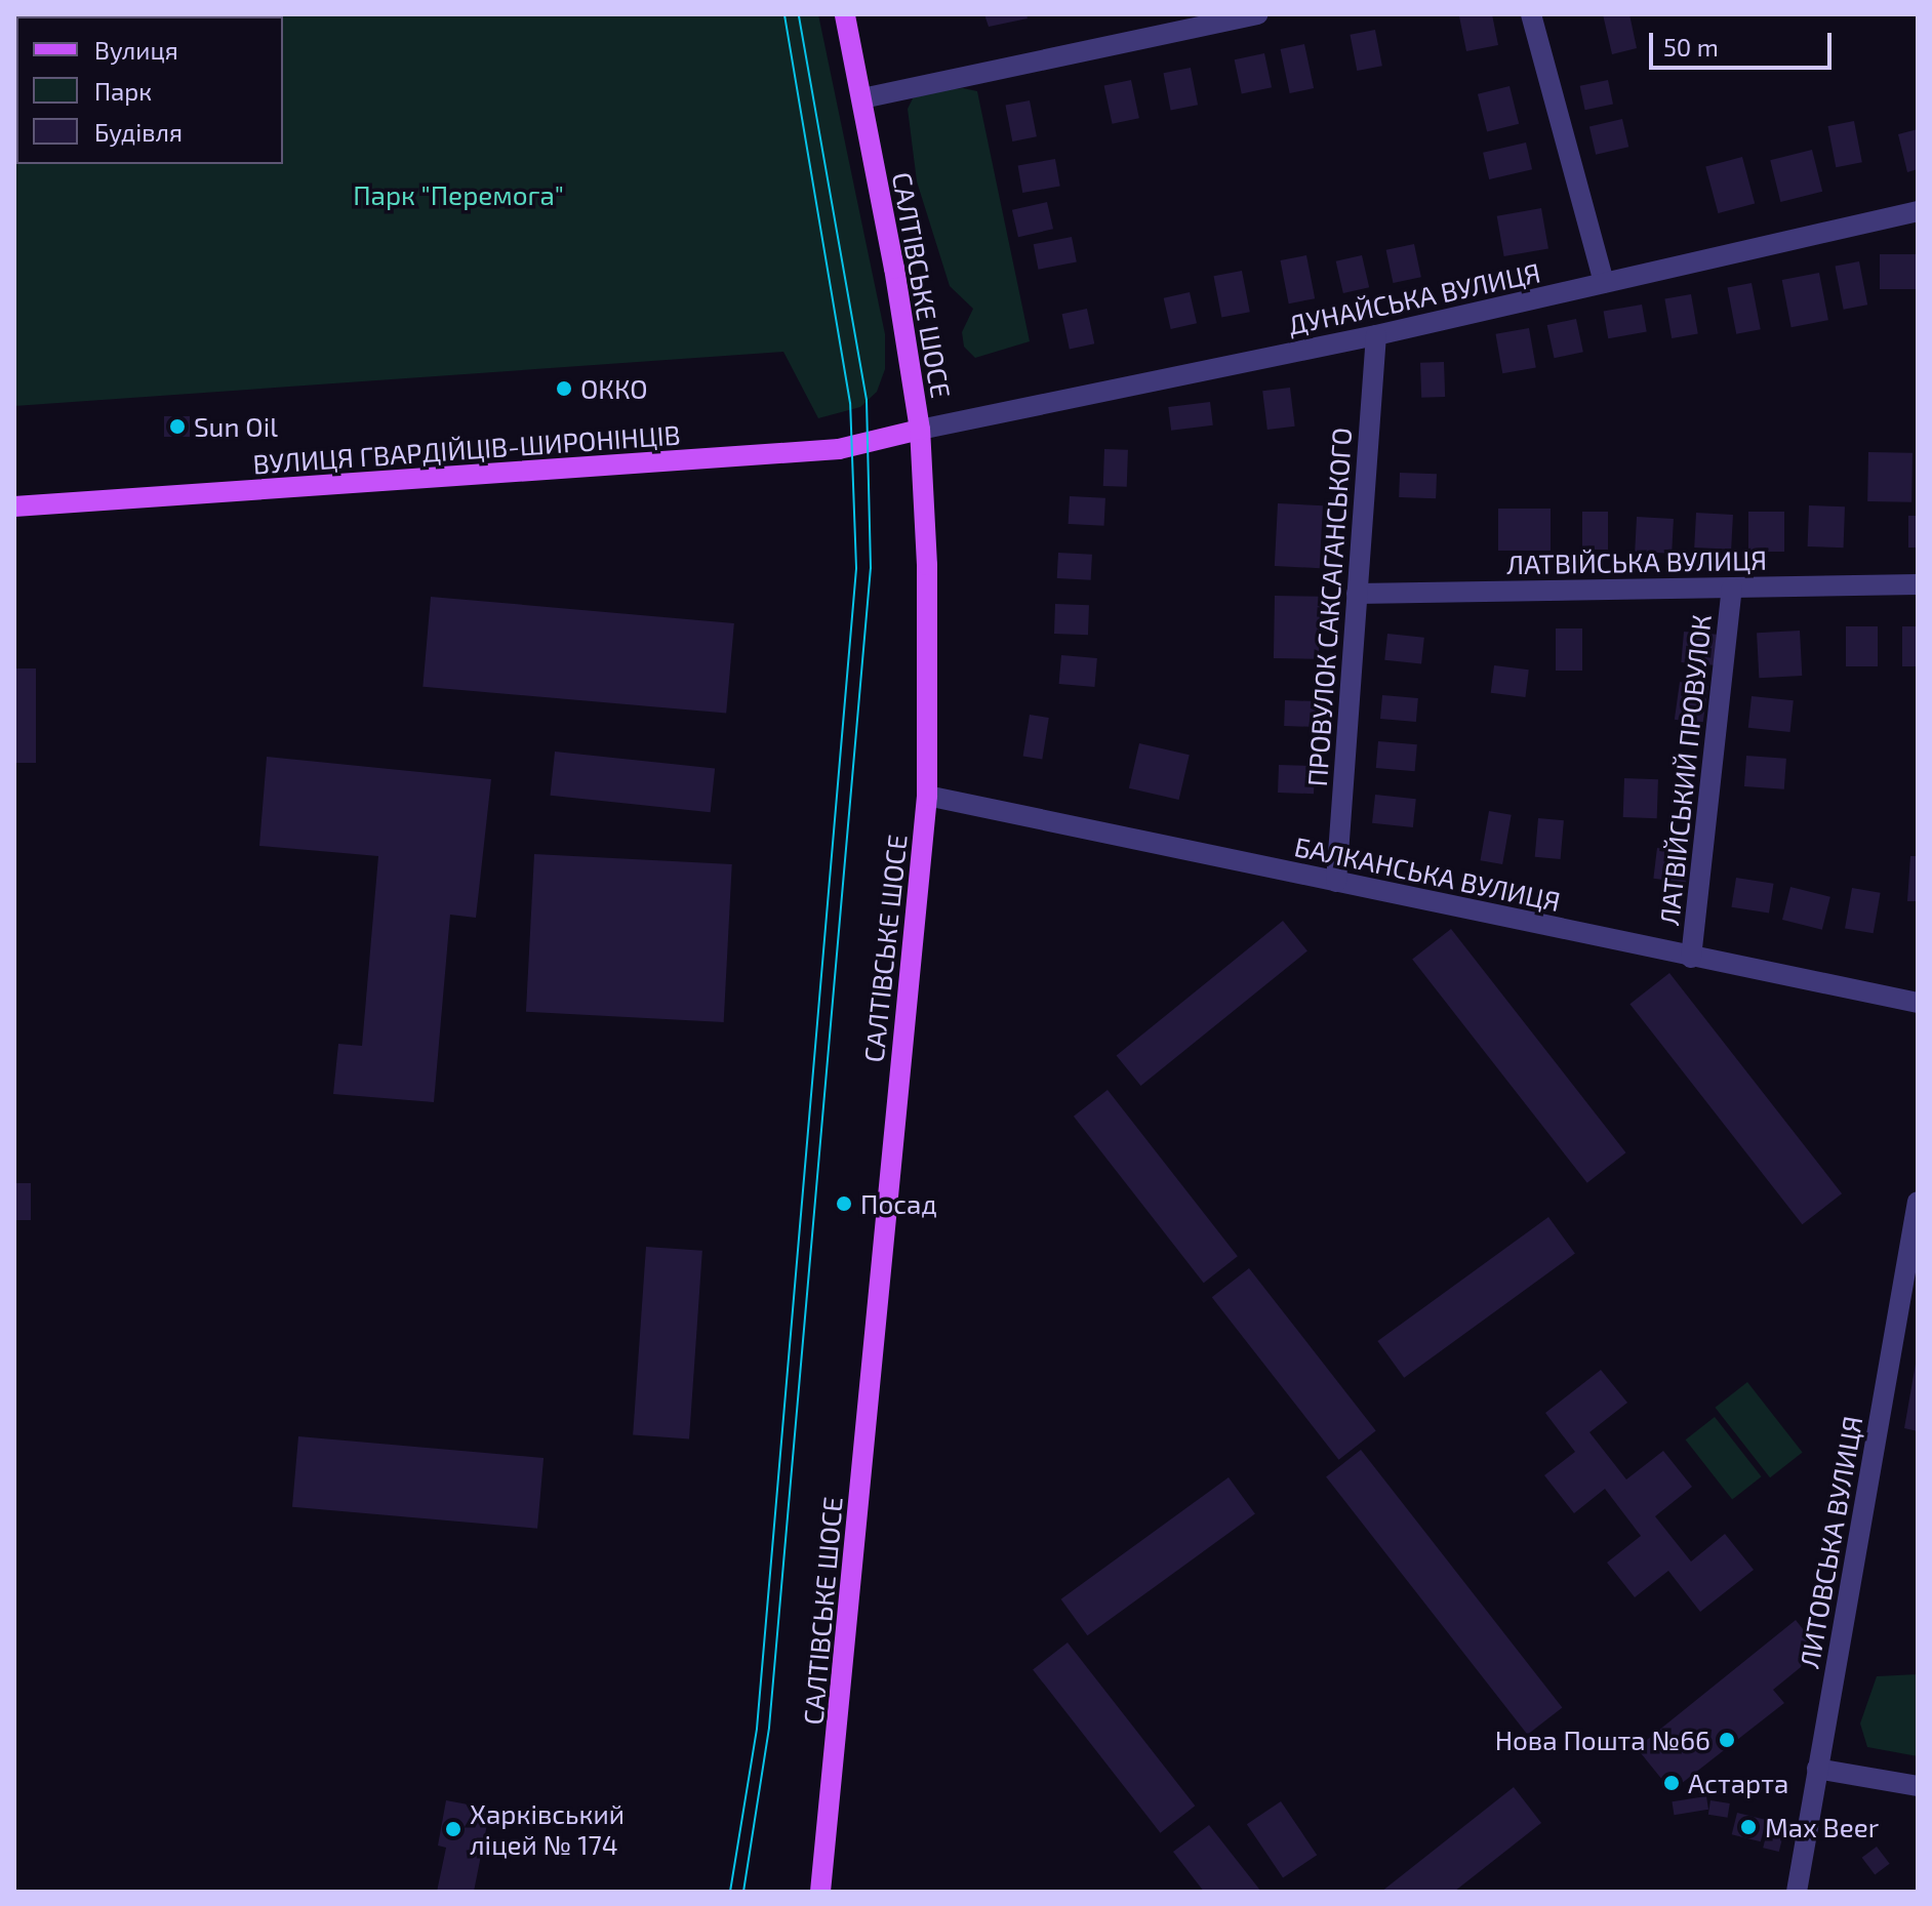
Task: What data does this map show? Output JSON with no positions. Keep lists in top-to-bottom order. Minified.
{"streets":{"main road":["САЛТІВСЬКЕ ШОСЕ","ВУЛИЦЯ ГВАРДІЙЦІВ-ШИРОНІНЦІВ"],"street":["ДУНАЙСЬКА ВУЛИЦЯ","ЛАТВІЙСЬКА ВУЛИЦЯ","ПРОВУЛОК САКСАГАНСЬКОГО","ЛАТВІЙСЬКИЙ ПРОВУЛОК","БАЛКАНСЬКА ВУЛИЦЯ","ЛИТОВСЬКА ВУЛИЦЯ"]},"crossings":[["САЛТІВСЬКЕ ШОСЕ","ДУНАЙСЬКА ВУЛИЦЯ"],["САЛТІВСЬКЕ ШОСЕ","ВУЛИЦЯ ГВАРДІЙЦІВ-ШИРОНІНЦІВ"],["САЛТІВСЬКЕ ШОСЕ","БАЛКАНСЬКА ВУЛИЦЯ"],["ДУНАЙСЬКА ВУЛИЦЯ","ВУЛИЦЯ ГВАРДІЙЦІВ-ШИРОНІНЦІВ"],["ДУНАЙСЬКА ВУЛИЦЯ","ПРОВУЛОК САКСАГАНСЬКОГО"],["ЛАТВІЙСЬКА ВУЛИЦЯ","ПРОВУЛОК САКСАГАНСЬКОГО"],["ЛАТВІЙСЬКА ВУЛИЦЯ","ЛАТВІЙСЬКИЙ ПРОВУЛОК"],["ПРОВУЛОК САКСАГАНСЬКОГО","БАЛКАНСЬКА ВУЛИЦЯ"],["ЛАТВІЙСЬКИЙ ПРОВУЛОК","БАЛКАНСЬКА ВУЛИЦЯ"]],"parks":["Парк \"Перемога\""],"places":["ОККО","Sun Oil","Посад","Нова Пошта №66","Астарта","Max Beer","Харківський ліцей № 174"],"legend":["Вулиця","Парк","Будівля"],"scale_bar":"50 m"}
